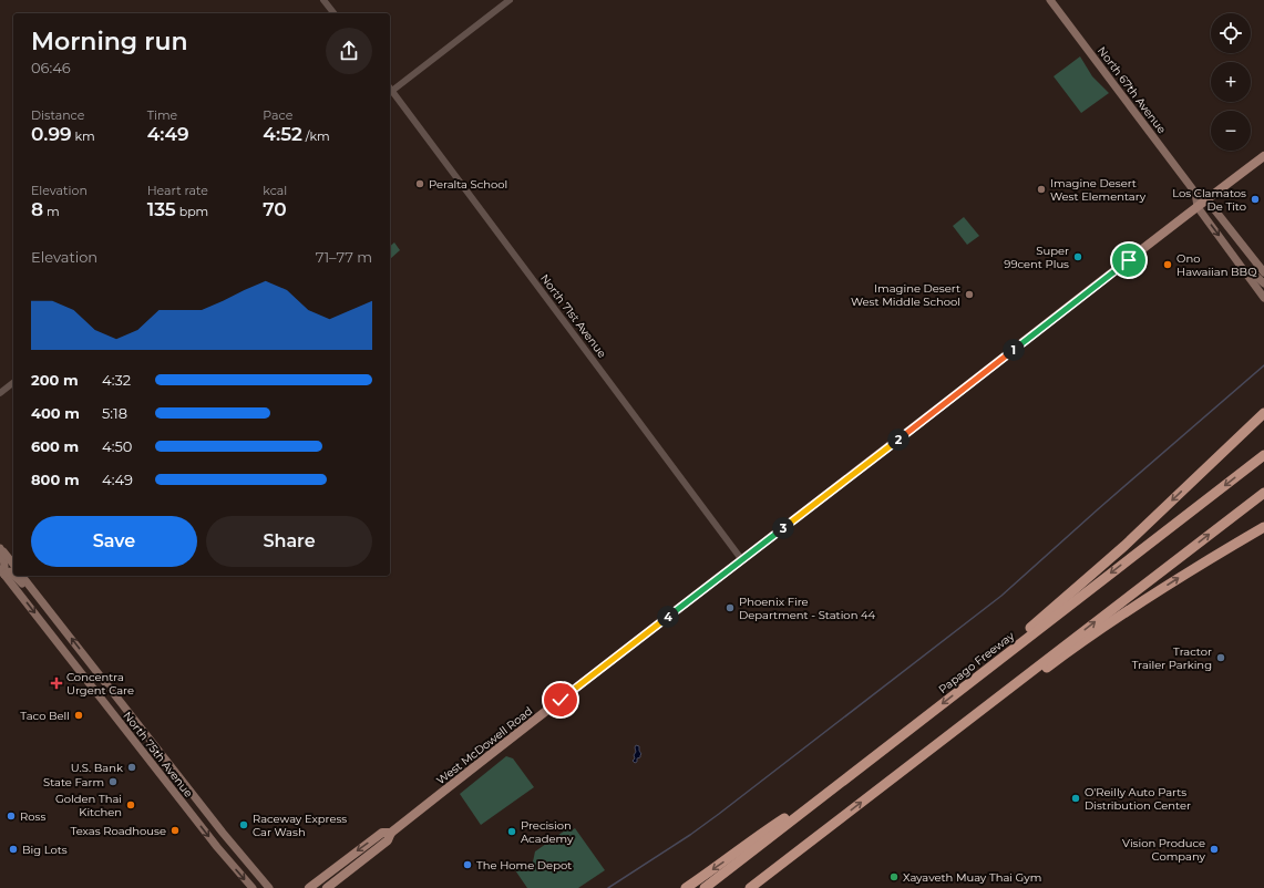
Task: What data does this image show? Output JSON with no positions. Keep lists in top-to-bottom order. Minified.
{"streets":{"highway":["Papago Freeway"],"main road":["North 67th Avenue","West McDowell Road","North 75th Avenue"],"street":["North 71st Avenue"]},"crossings":[["North 67th Avenue","West McDowell Road"],["North 71st Avenue","West McDowell Road"]],"places":{"other":["Peralta School","Imagine Desert West Elementary","Los Clamatos De Tito","Super 99cent Plus","Ono Hawaiian BBQ","Imagine Desert West Middle School","Phoenix Fire Department - Station 44","Tractor Trailer Parking","Taco Bell","U.S. Bank","State Farm","O'Reilly Auto Parts Distribution Center","Golden Thai Kitchen","Ross","Raceway Express Car Wash","Texas Roadhouse","Precision Academy","Big Lots","Vision Produce Company","The Home Depot","Xayaveth Muay Thai Gym"],"health":["Concentra Urgent Care"]},"page":{"map_buttons":["+","−"],"heading":["Morning run","06:46"],"stats":[["Distance","0.99 km"],["Time","4:49"],["Pace","4:52 /km"],["Elevation","8 m"],["Heart rate","135 bpm"],["kcal","70"]],"chart":["Elevation","71–77 m"],"pins":["1","2","3","4"],"list":[{"name":"200 m","note":"4:32"},{"name":"400 m","note":"5:18"},{"name":"600 m","note":"4:50"},{"name":"800 m","note":"4:49"}],"buttons":["Save","Share"]}}
